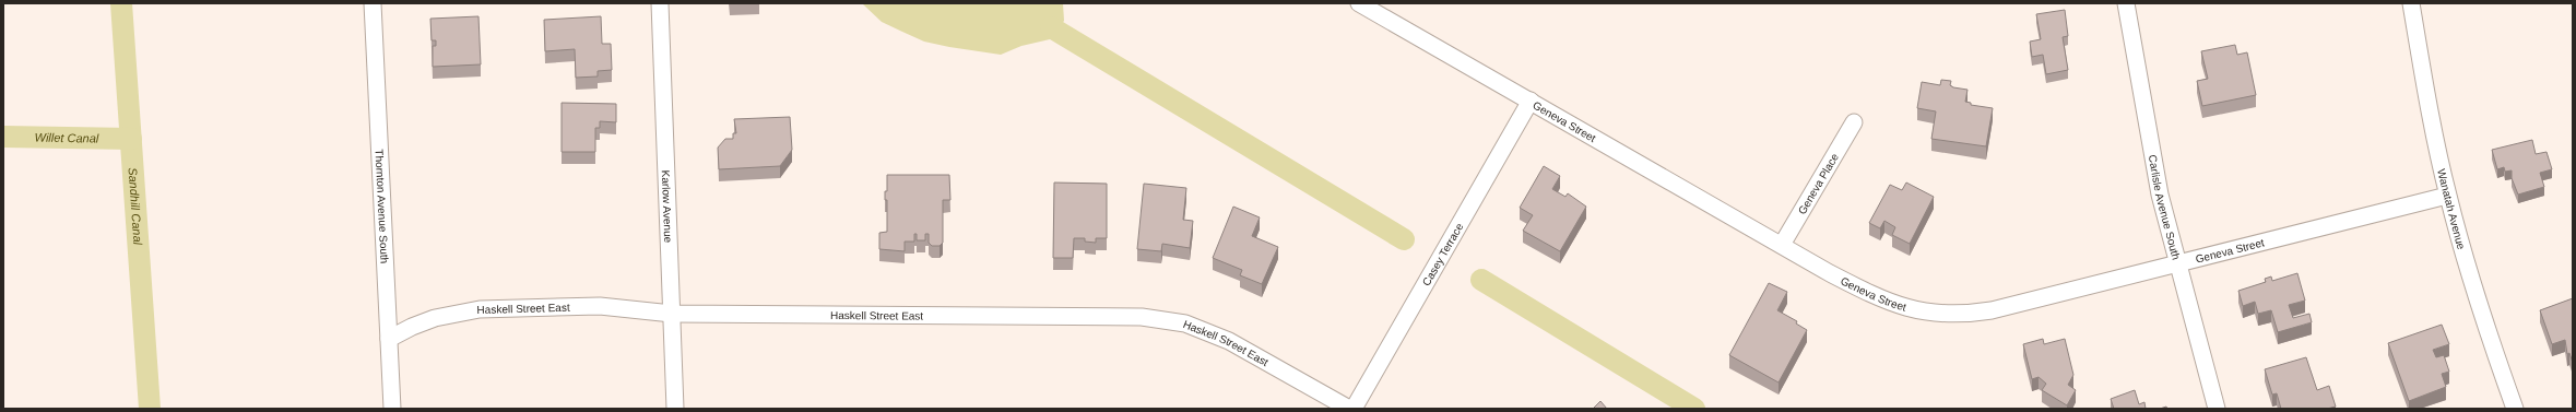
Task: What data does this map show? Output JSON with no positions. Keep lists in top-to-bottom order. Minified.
{"streets":{"street":["Geneva Street","Geneva Place","Thornton Avenue South","Karlow Avenue","Carlisle Avenue South","Wanatah Avenue","Casey Terrace","Haskell Street East"]},"crossings":[["Geneva Street","Geneva Place"],["Geneva Street","Carlisle Avenue South"],["Geneva Street","Wanatah Avenue"],["Geneva Street","Casey Terrace"],["Thornton Avenue South","Haskell Street East"],["Karlow Avenue","Haskell Street East"]],"water":["Willet Canal","Sandhill Canal"]}
